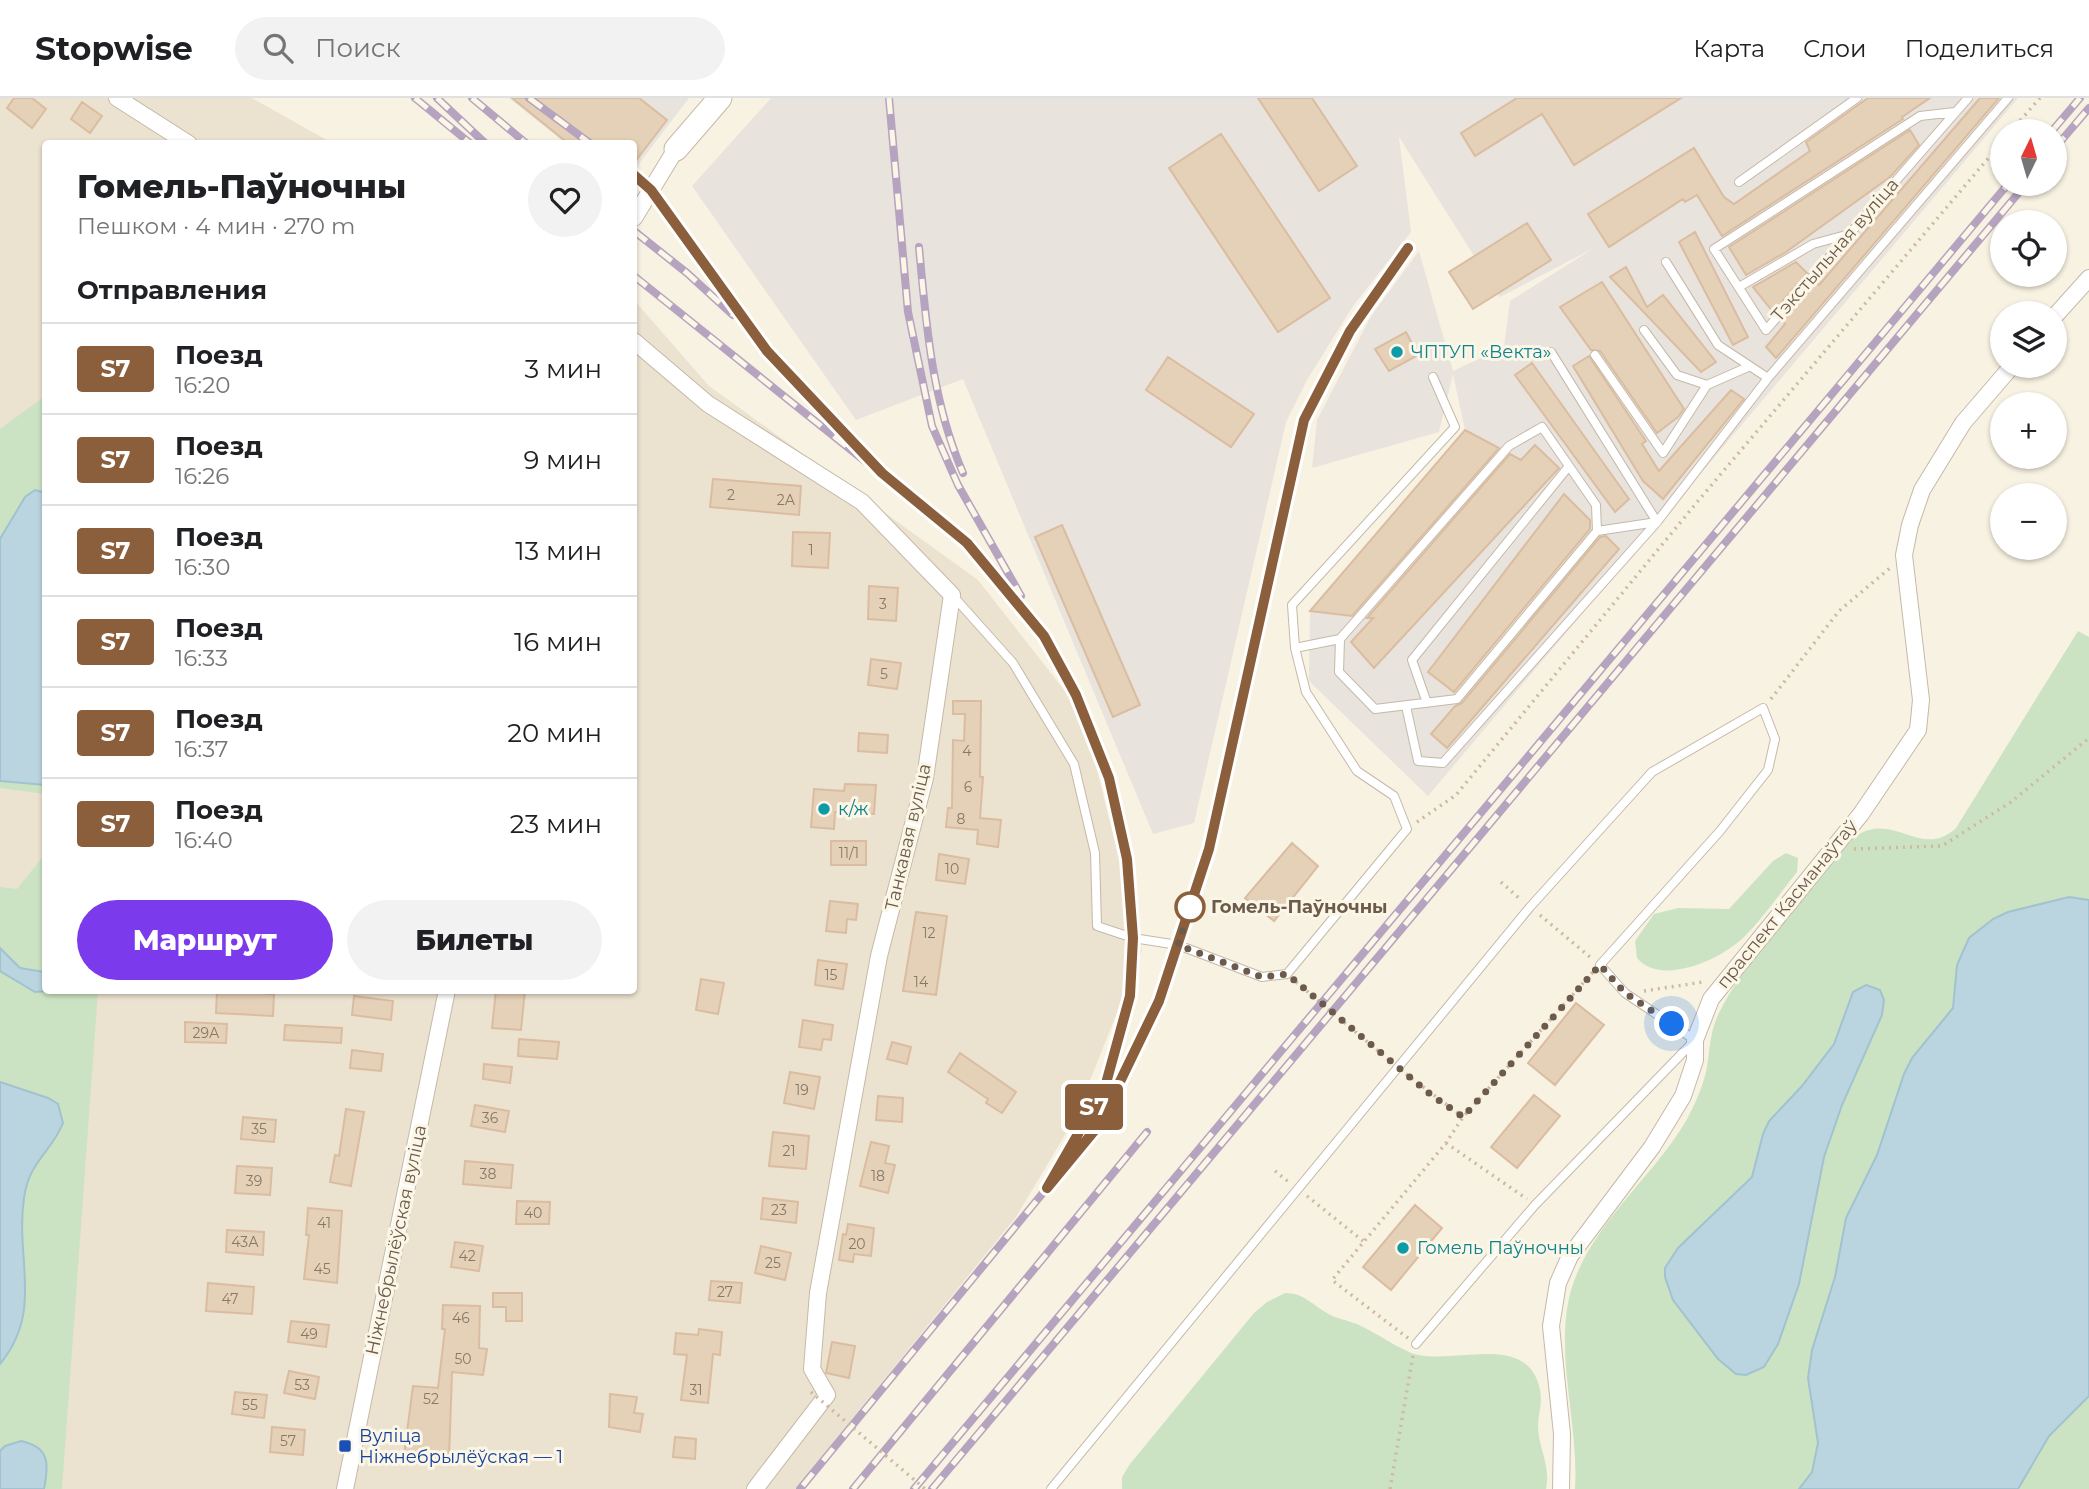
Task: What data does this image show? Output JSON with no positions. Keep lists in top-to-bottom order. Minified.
{"streets":{"street":["Танкавая вуліца","праспект Касманаўтаў","Ніжнебрылёўская вуліца"],"lane":["Тэкстыльная вуліца"]},"places":{"other":["ЧПТУП «Векта»","к/ж","Гомель-Паўночны","Гомель Паўночны"],"transit":["Вуліца Ніжнебрылёўская — 1"]},"house_numbers":["2","2А","1","3","5","4","6","8","11/1","10","12","15","14","29А","19","36","35","21","38","18","39","23","40","41","43А","20","42","25","45","27","47","46","49","50","53","31","52","55","57"],"north":"top","page":{"header":"Stopwise","search":"Поиск","nav":["Карта","Слои","Поделиться"],"on_map":"S7","map_buttons":["+","−"],"heading":[["Гомель-Паўночны","Пешком · 4 мин · 270 m"],"Отправления"],"list":[{"mark":"S7","name":"Поезд","note":"16:20","value":"3 мин"},{"mark":"S7","name":"Поезд","note":"16:26","value":"9 мин"},{"mark":"S7","name":"Поезд","note":"16:30","value":"13 мин"},{"mark":"S7","name":"Поезд","note":"16:33","value":"16 мин"},{"mark":"S7","name":"Поезд","note":"16:37","value":"20 мин"},{"mark":"S7","name":"Поезд","note":"16:40","value":"23 мин"}],"buttons":["Маршрут","Билеты"]}}
